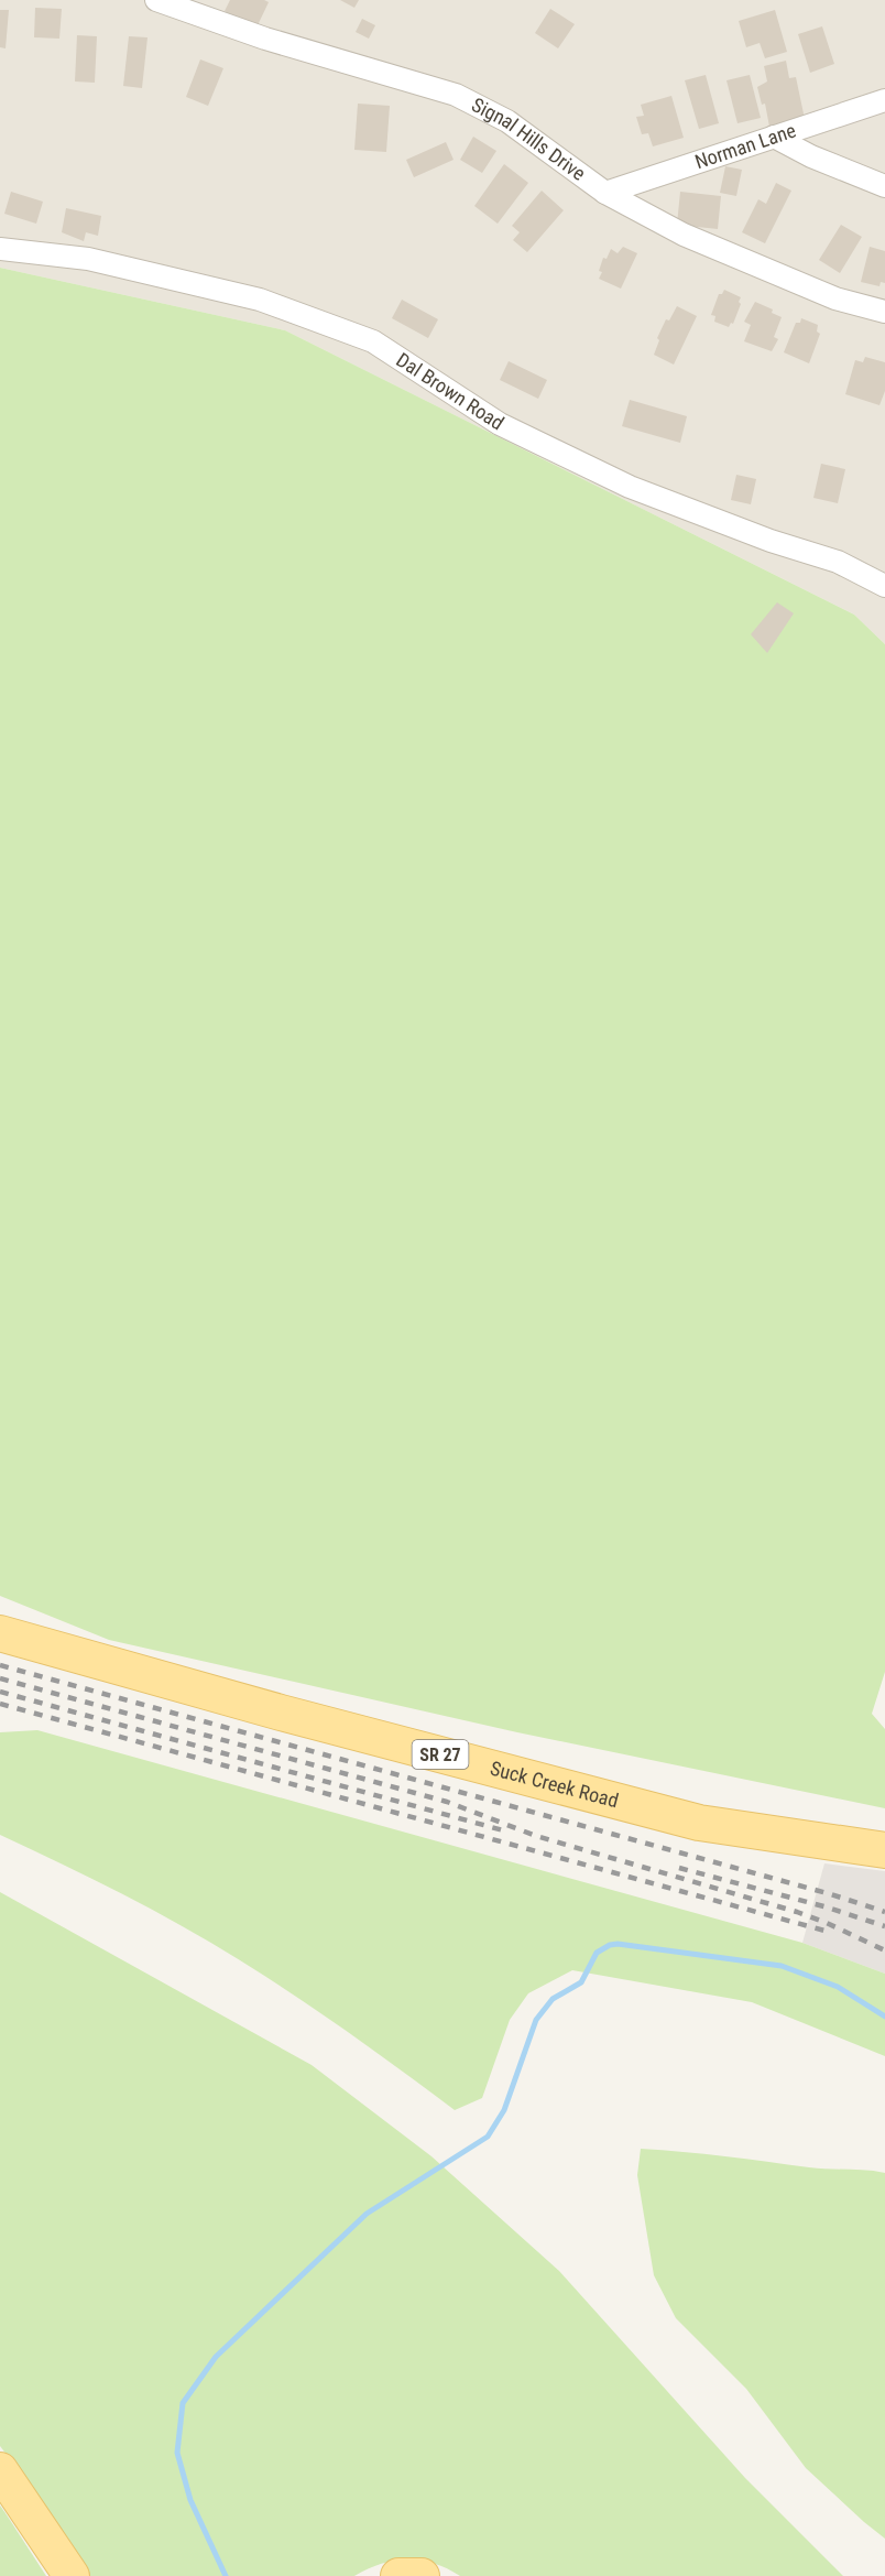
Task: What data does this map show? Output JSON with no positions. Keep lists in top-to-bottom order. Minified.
{"streets":{"main road":["SR 27","Suck Creek Road"],"street":["Signal Hills Drive","Norman Lane","Dal Brown Road"]},"crossings":[["Signal Hills Drive","Norman Lane"]]}
